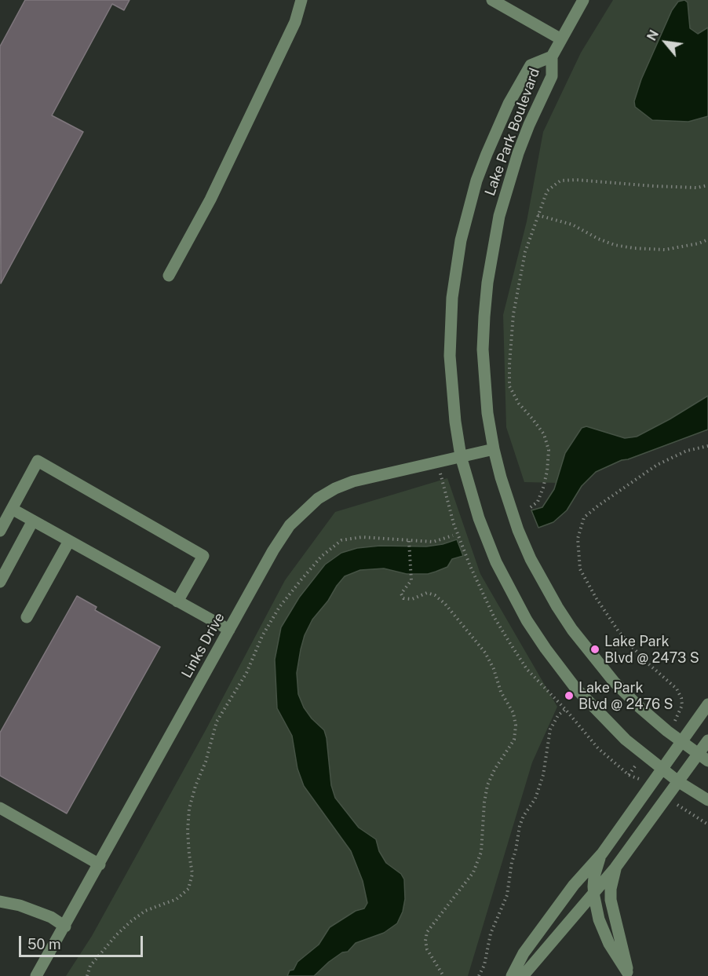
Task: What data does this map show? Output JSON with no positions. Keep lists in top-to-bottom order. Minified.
{"streets":{"street":["Lake Park Boulevard","Links Drive"]},"crossings":[["Lake Park Boulevard","Links Drive"]],"places":["Lake Park Blvd @ 2473 S","Lake Park Blvd @ 2476 S"],"scale_bar":"50 m","north":"top left"}
